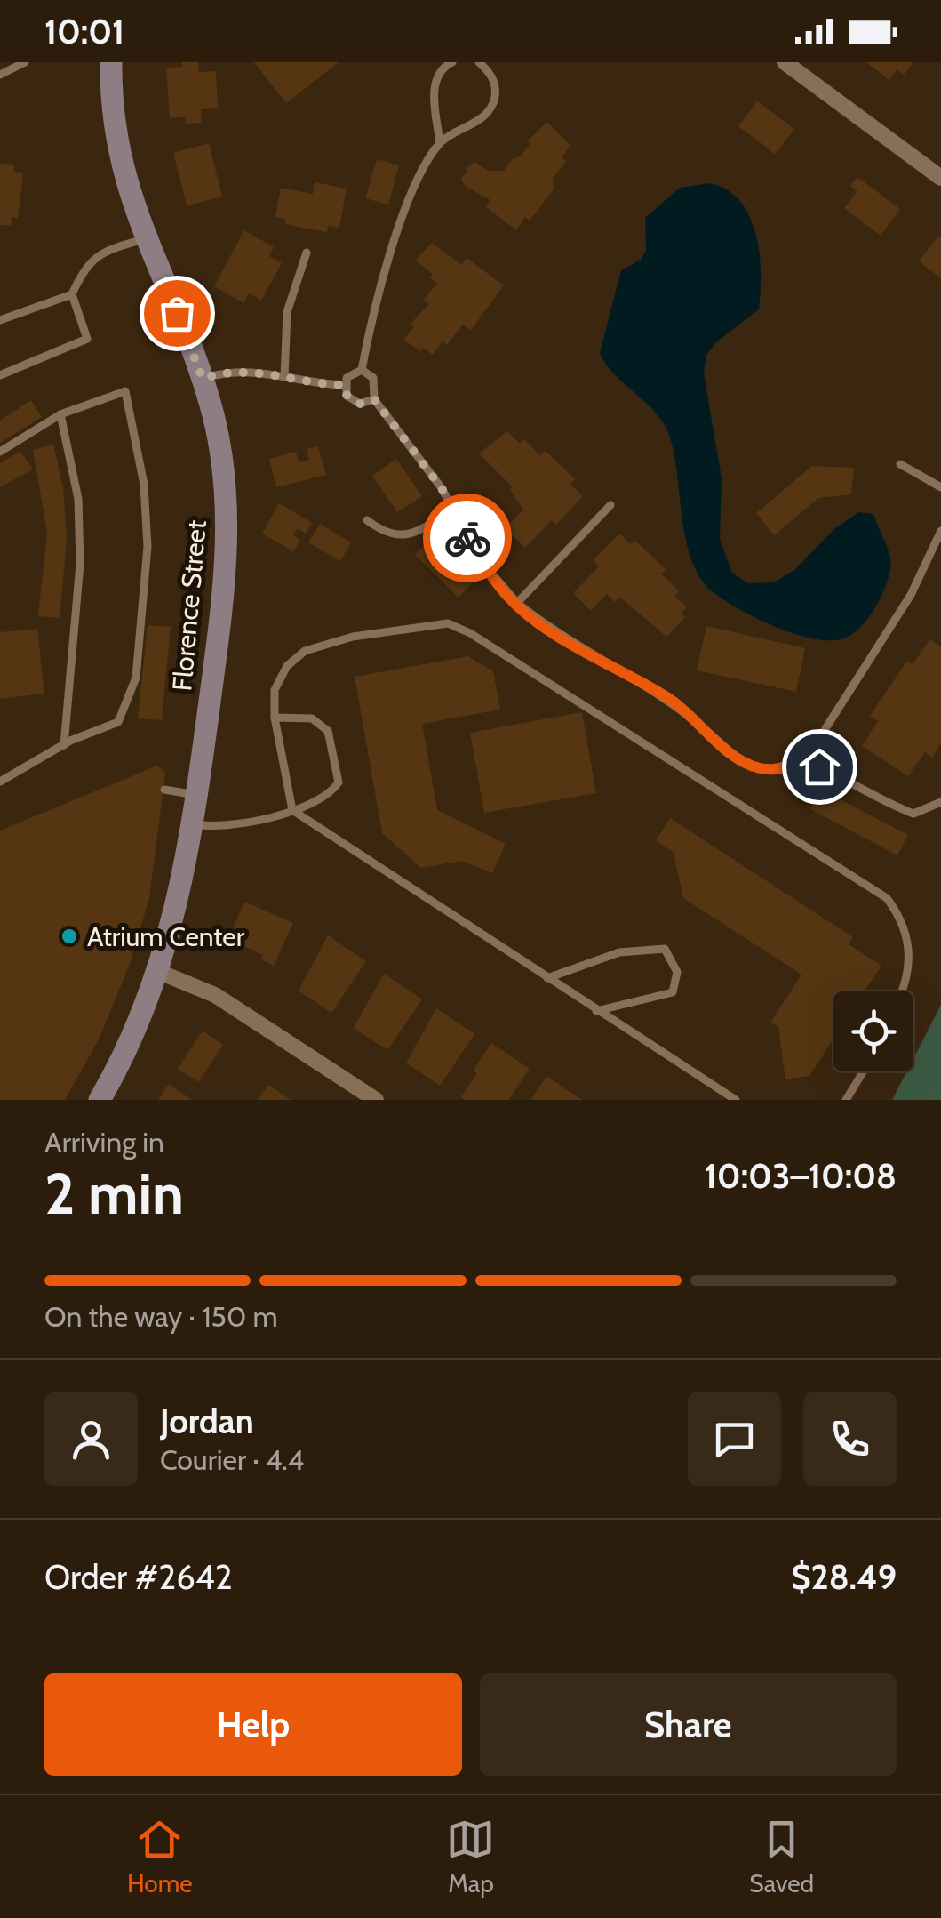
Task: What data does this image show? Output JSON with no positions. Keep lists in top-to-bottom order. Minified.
{"streets":{"street":["Florence Street"]},"places":["Atrium Center"],"page":{"status":"10:01","heading":["2 min","Arriving in","10:03–10:08"],"panel":["Jordan","Courier · 4.4","Order #2642","$28.49"],"bar":"On the way · 150 m","buttons":["Help","Share"],"tabs":["Home","Map","Saved"]}}
